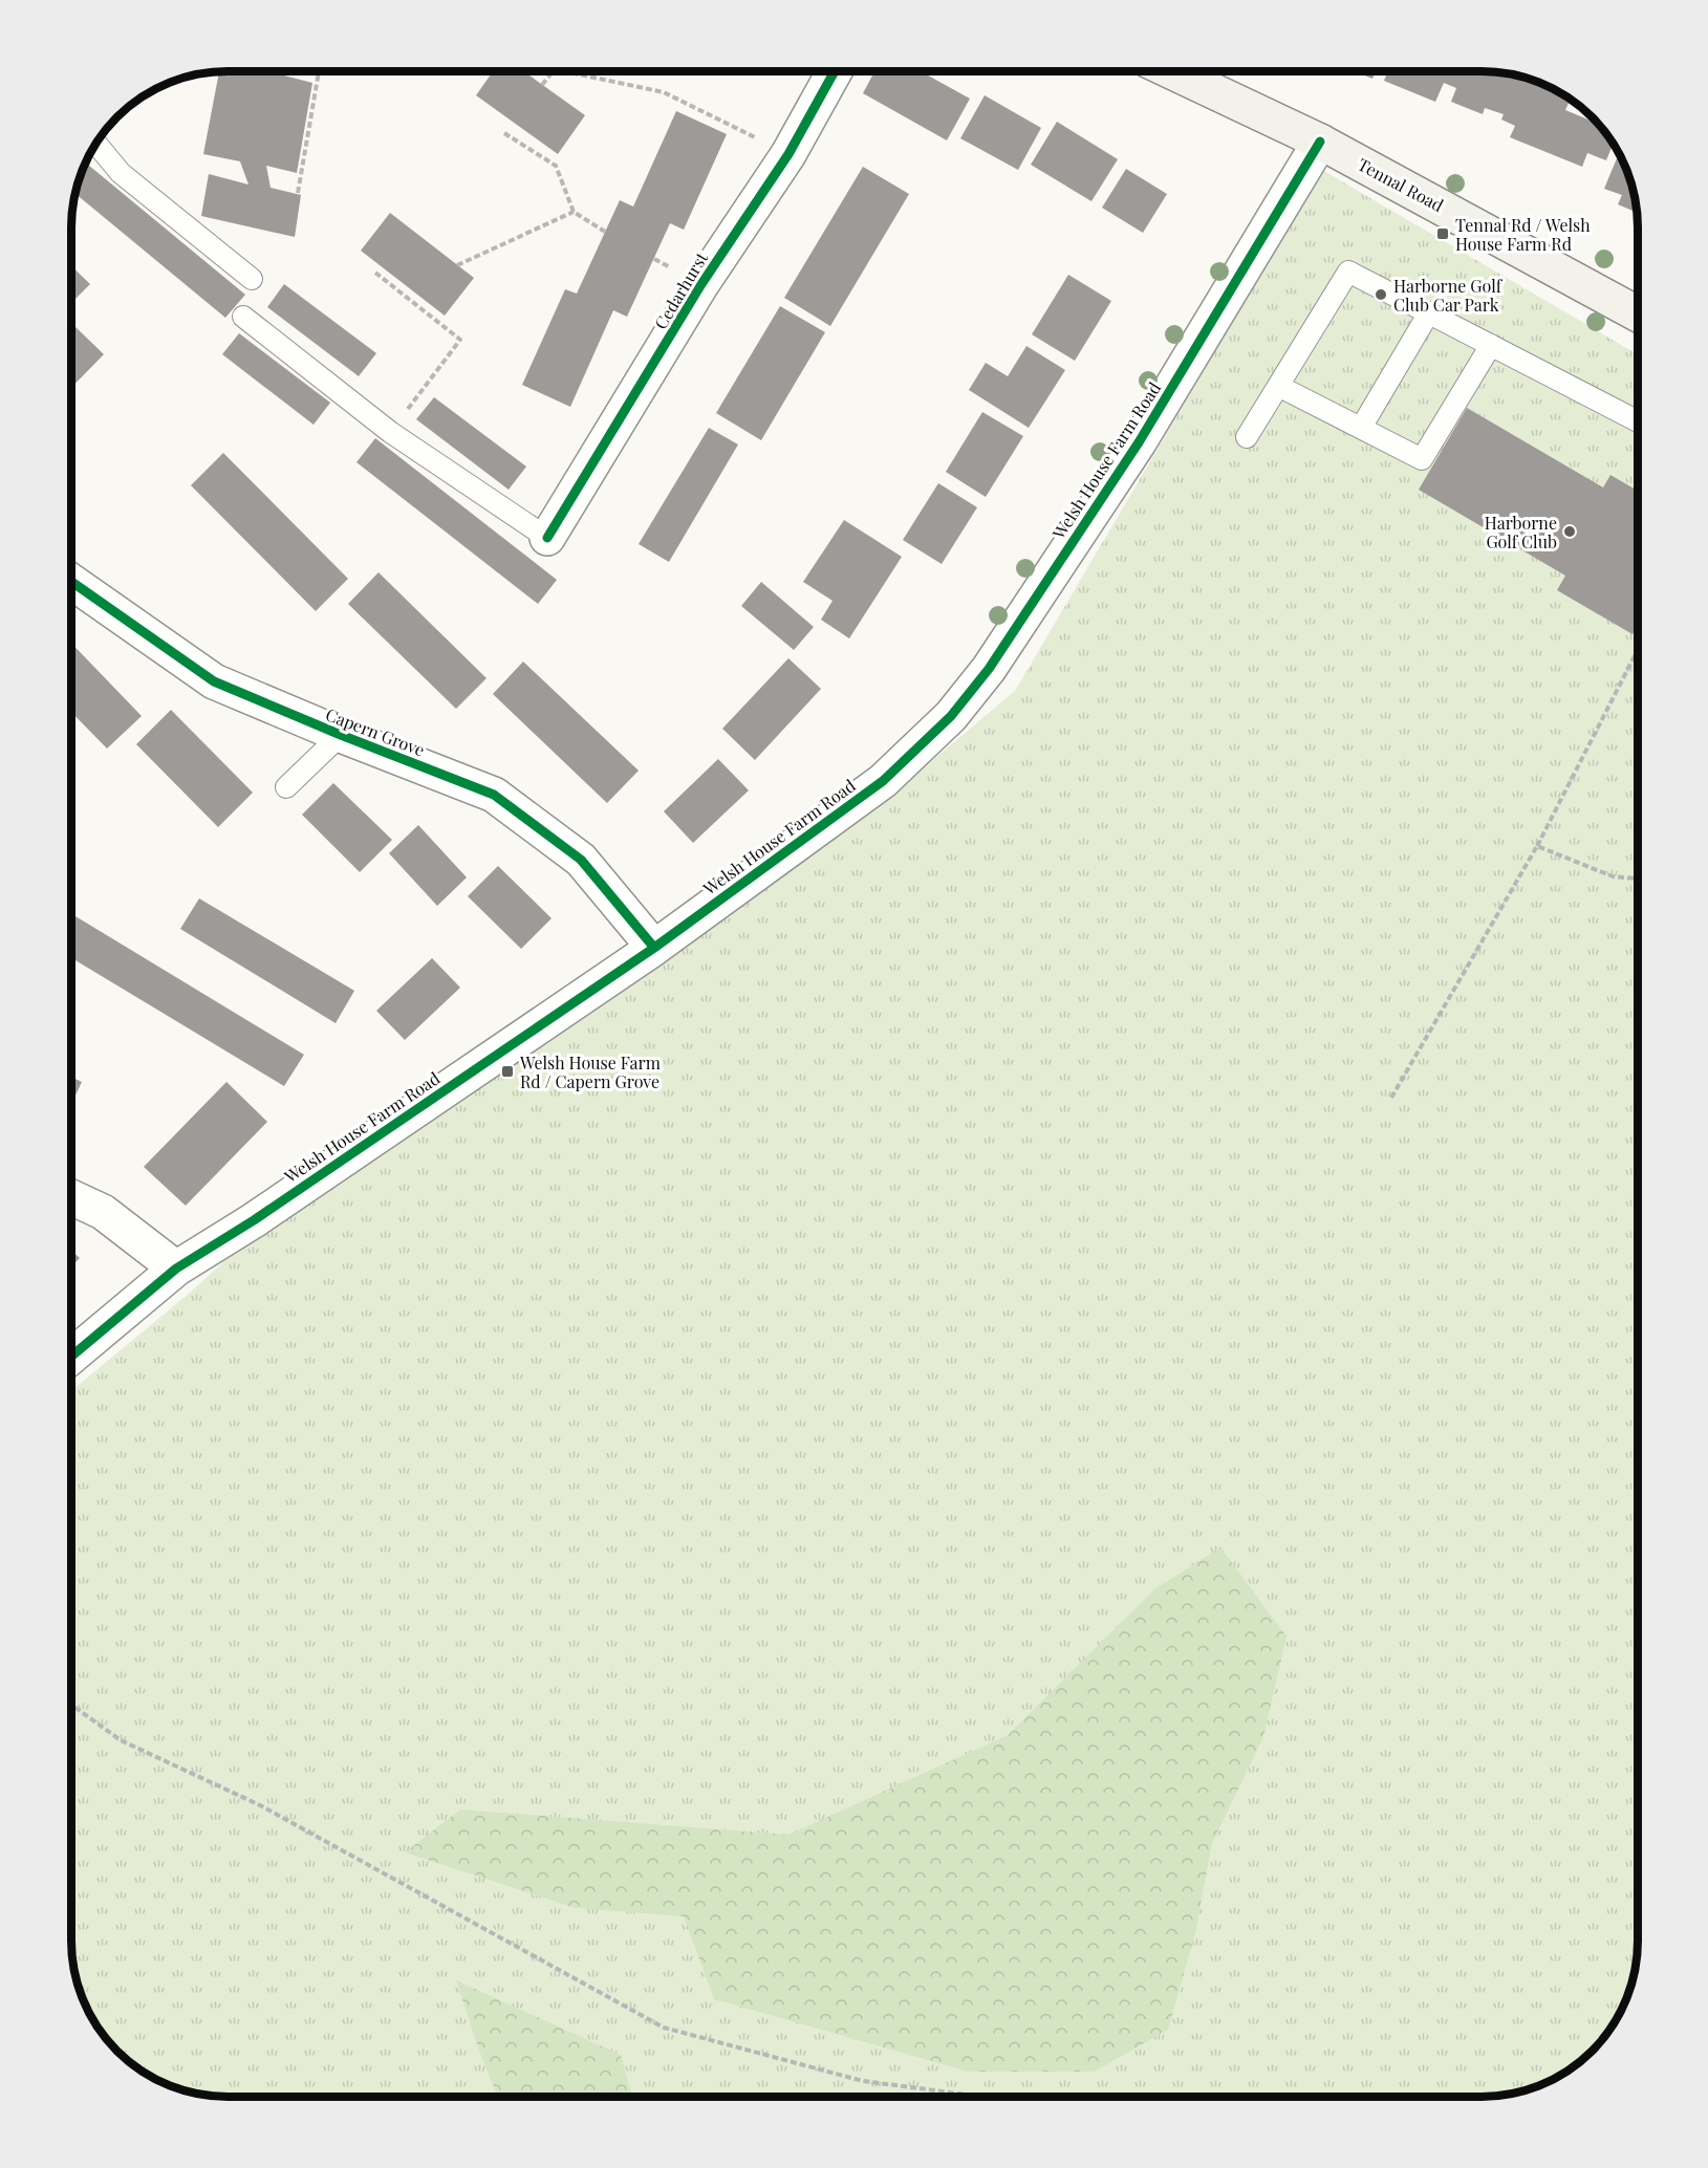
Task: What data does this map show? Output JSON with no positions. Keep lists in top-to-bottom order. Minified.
{"streets":{"street":["Tennal Road","Cedarhurst","Welsh House Farm Road","Capern Grove"]},"crossings":[["Tennal Road","Welsh House Farm Road"],["Welsh House Farm Road","Capern Grove"]],"places":{"transit":["Tennal Rd / Welsh House Farm Rd","Welsh House Farm Rd / Capern Grove"],"other":["Harborne Golf Club Car Park","Harborne Golf Club"]}}
